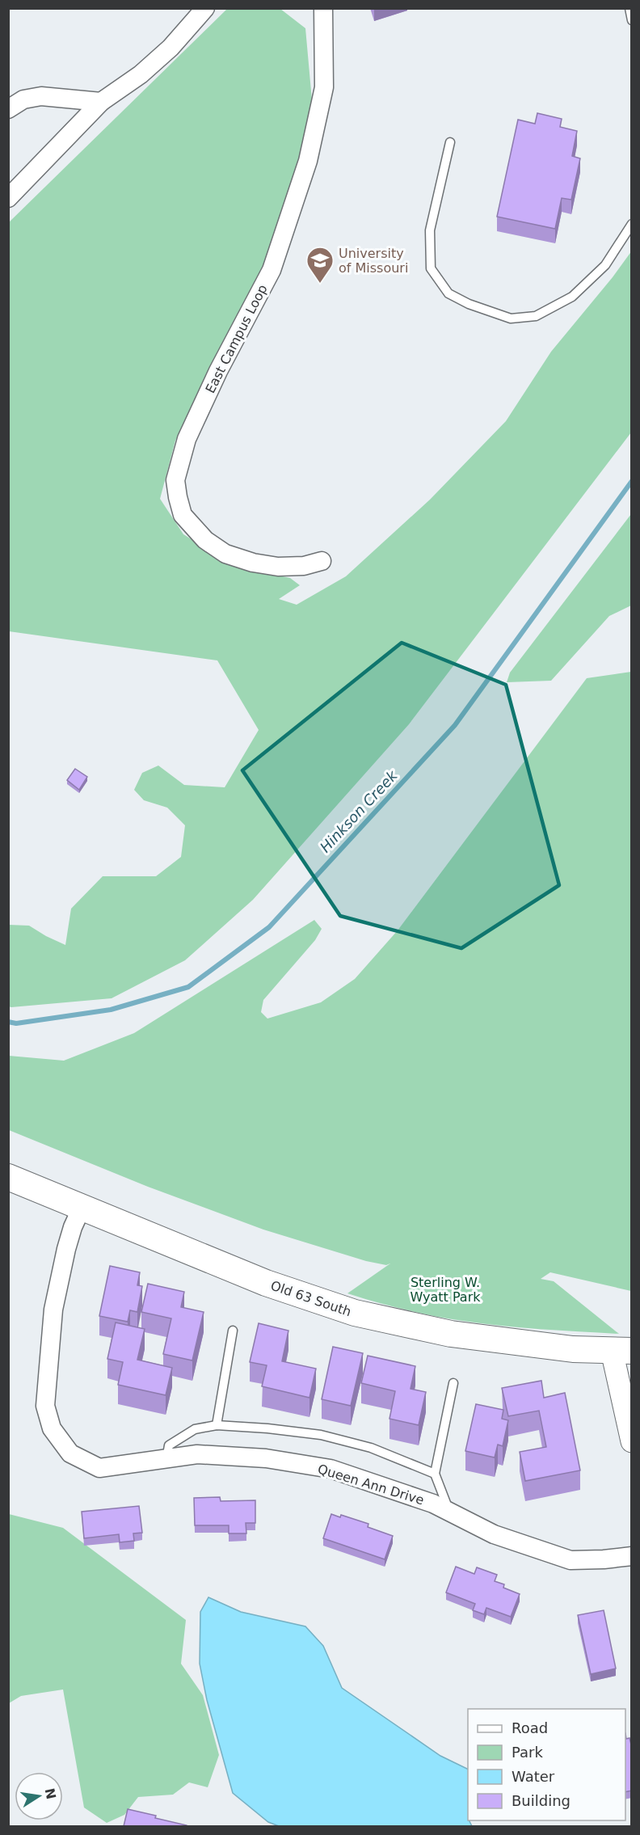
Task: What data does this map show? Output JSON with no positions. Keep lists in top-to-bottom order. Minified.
{"streets":{"main road":["Old 63 South"],"street":["East Campus Loop","Queen Ann Drive"]},"crossings":[["Old 63 South","Queen Ann Drive"]],"water":["Hinkson Creek"],"parks":["Sterling W. Wyatt Park"],"places":{"school or university":["University of Missouri"]},"legend":["Road","Park","Water","Building"],"north":"right"}
